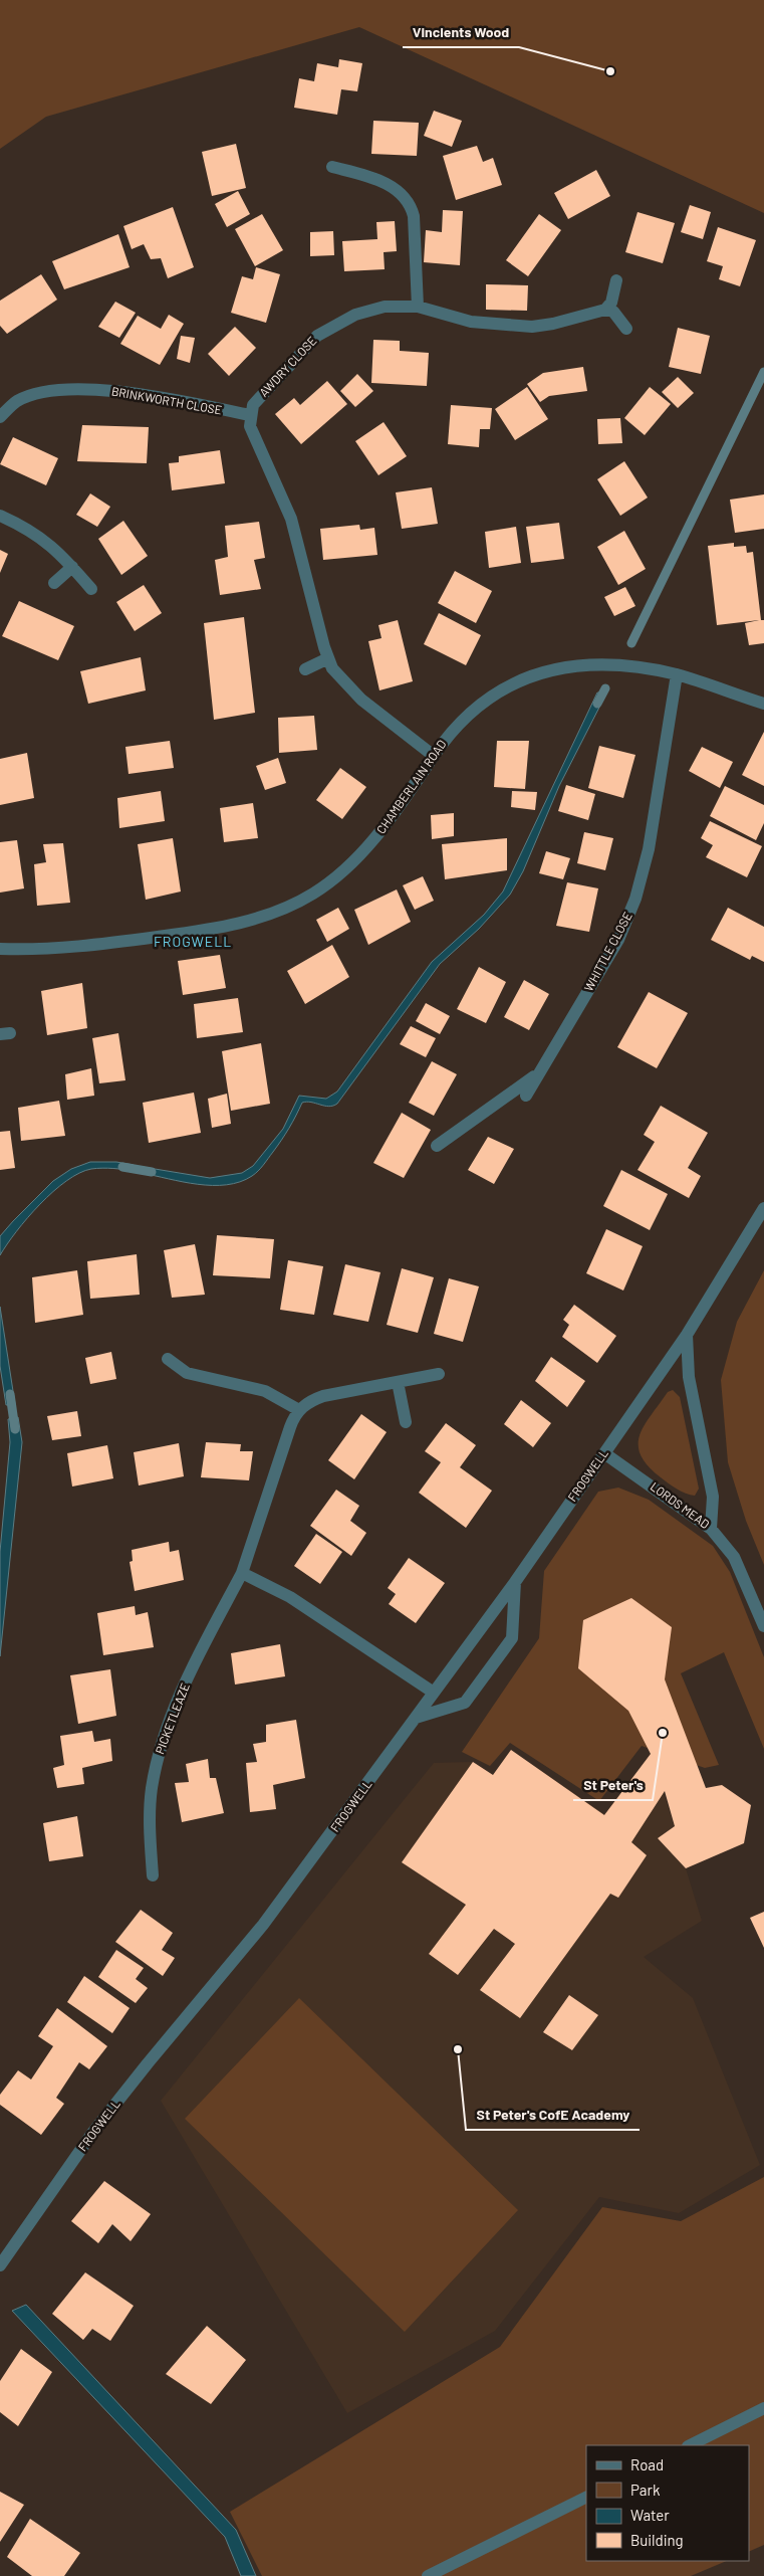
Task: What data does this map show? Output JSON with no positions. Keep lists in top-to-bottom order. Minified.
{"streets":{"street":["AWDRY CLOSE","BRINKWORTH CLOSE","CHAMBERLAIN ROAD","WHITTLE CLOSE","FROGWELL","LORDS MEAD","PICKETLEAZE"]},"crossings":[["AWDRY CLOSE","BRINKWORTH CLOSE"],["CHAMBERLAIN ROAD","WHITTLE CLOSE"],["FROGWELL","LORDS MEAD"]],"districts":["FROGWELL"],"places":["Vincients Wood","St Peter's","St Peter's CofE Academy"],"legend":["Road","Park","Water","Building"]}
